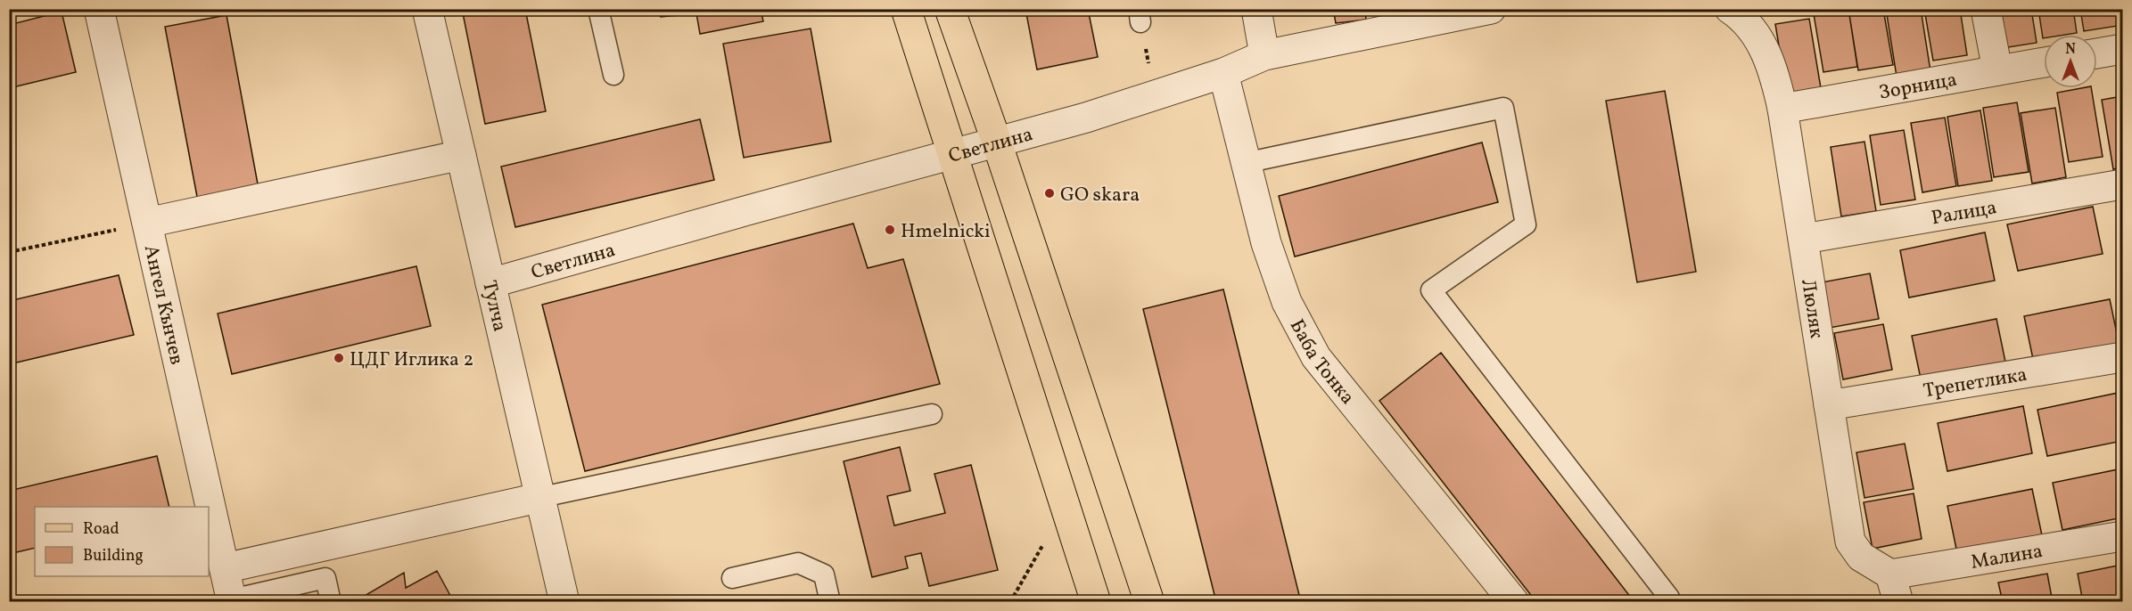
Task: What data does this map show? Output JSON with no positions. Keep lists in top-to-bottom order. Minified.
{"streets":{"street":["Зорница","Светлина","Ралица","Ангел Кънчев","Тулча","Люляк","Баба Тонка","Трепетлика","Малина"]},"crossings":[["Зорница","Люляк"],["Светлина","Тулча"],["Светлина","Баба Тонка"],["Ралица","Люляк"],["Люляк","Трепетлика"],["Люляк","Малина"]],"places":["GO skara","Hmelnicki","ЦДГ Иглика 2"],"legend":["Road","Building"],"north":"top"}
